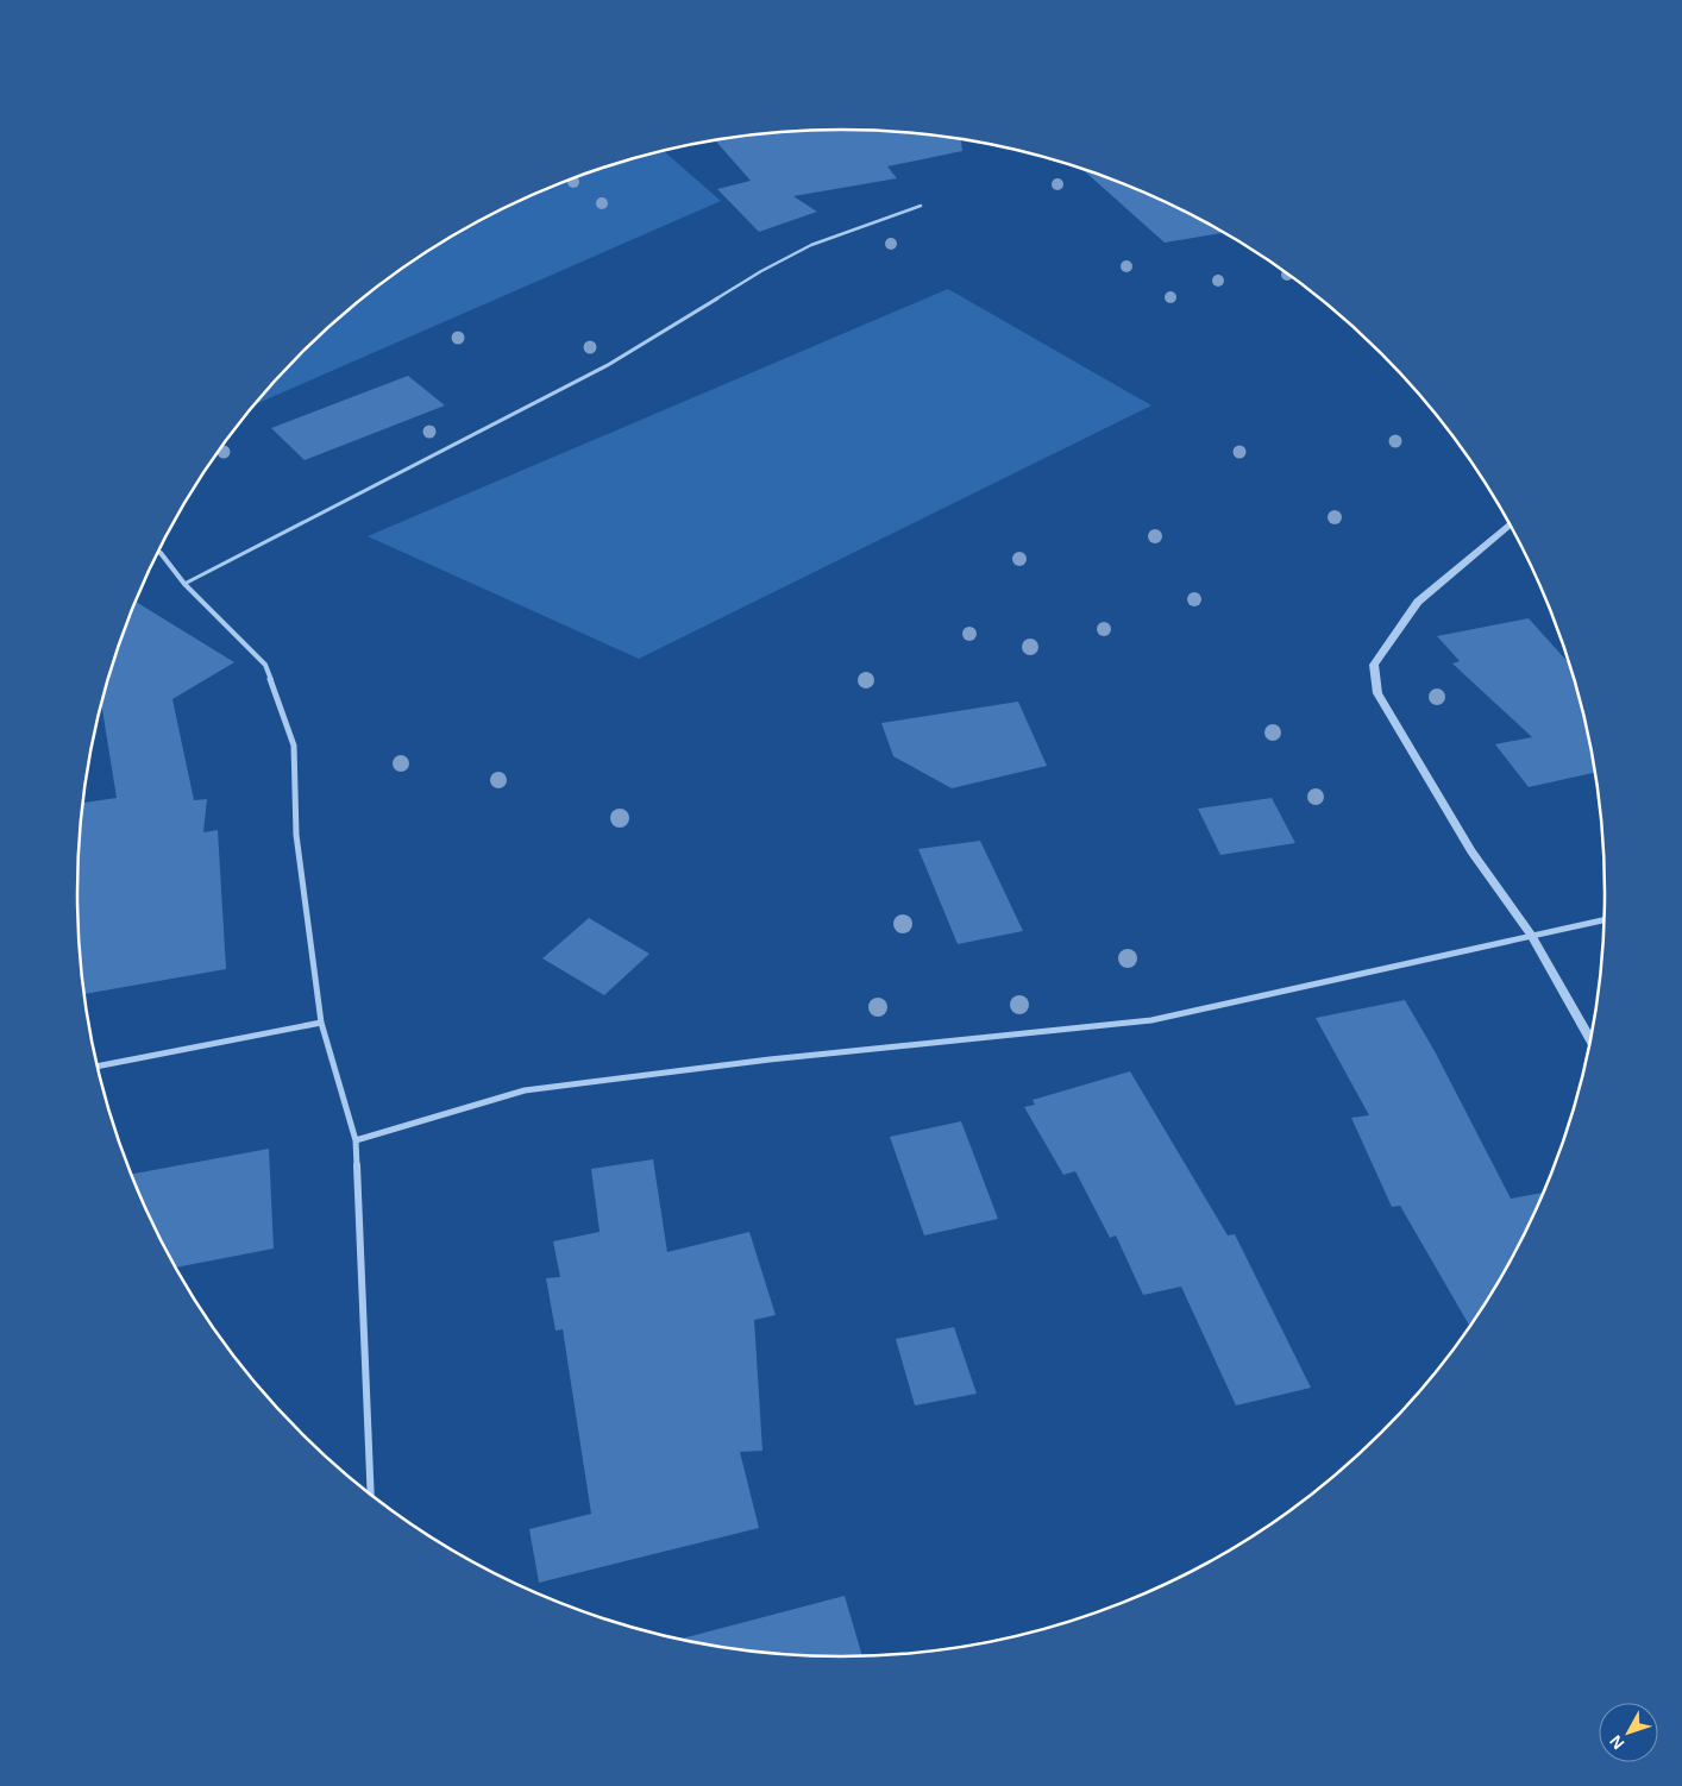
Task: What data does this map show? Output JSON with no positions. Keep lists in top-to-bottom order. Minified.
{"north":"bottom left"}
